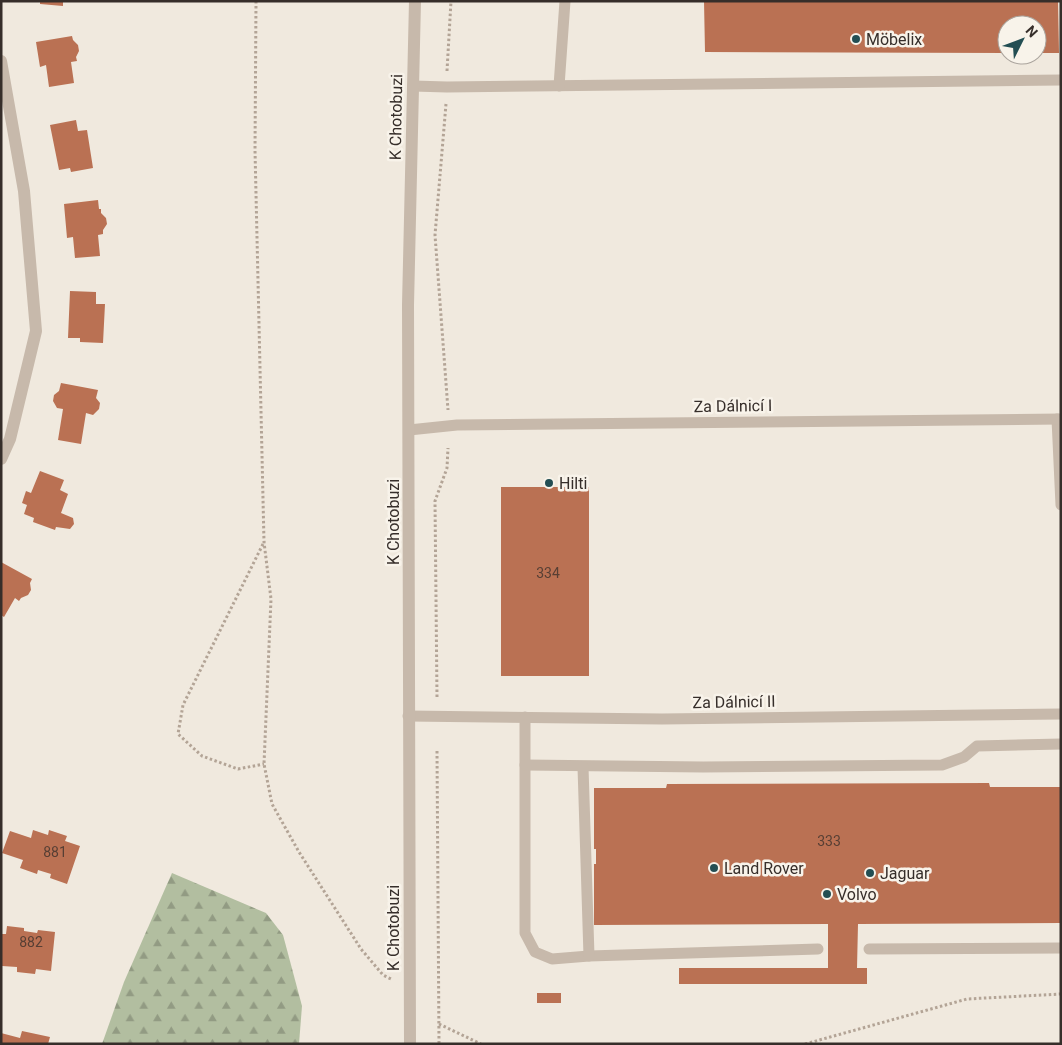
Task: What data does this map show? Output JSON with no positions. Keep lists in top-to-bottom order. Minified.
{"streets":{"street":["K Chotobuzi"],"lane":["Za Dálnicí I","Za Dálnicí II"]},"crossings":[["K Chotobuzi","Za Dálnicí I"],["K Chotobuzi","Za Dálnicí II"]],"places":["Möbelix","Hilti","Land Rover","Jaguar","Volvo"],"house_numbers":["334","333","881","882"],"north":"top right"}
